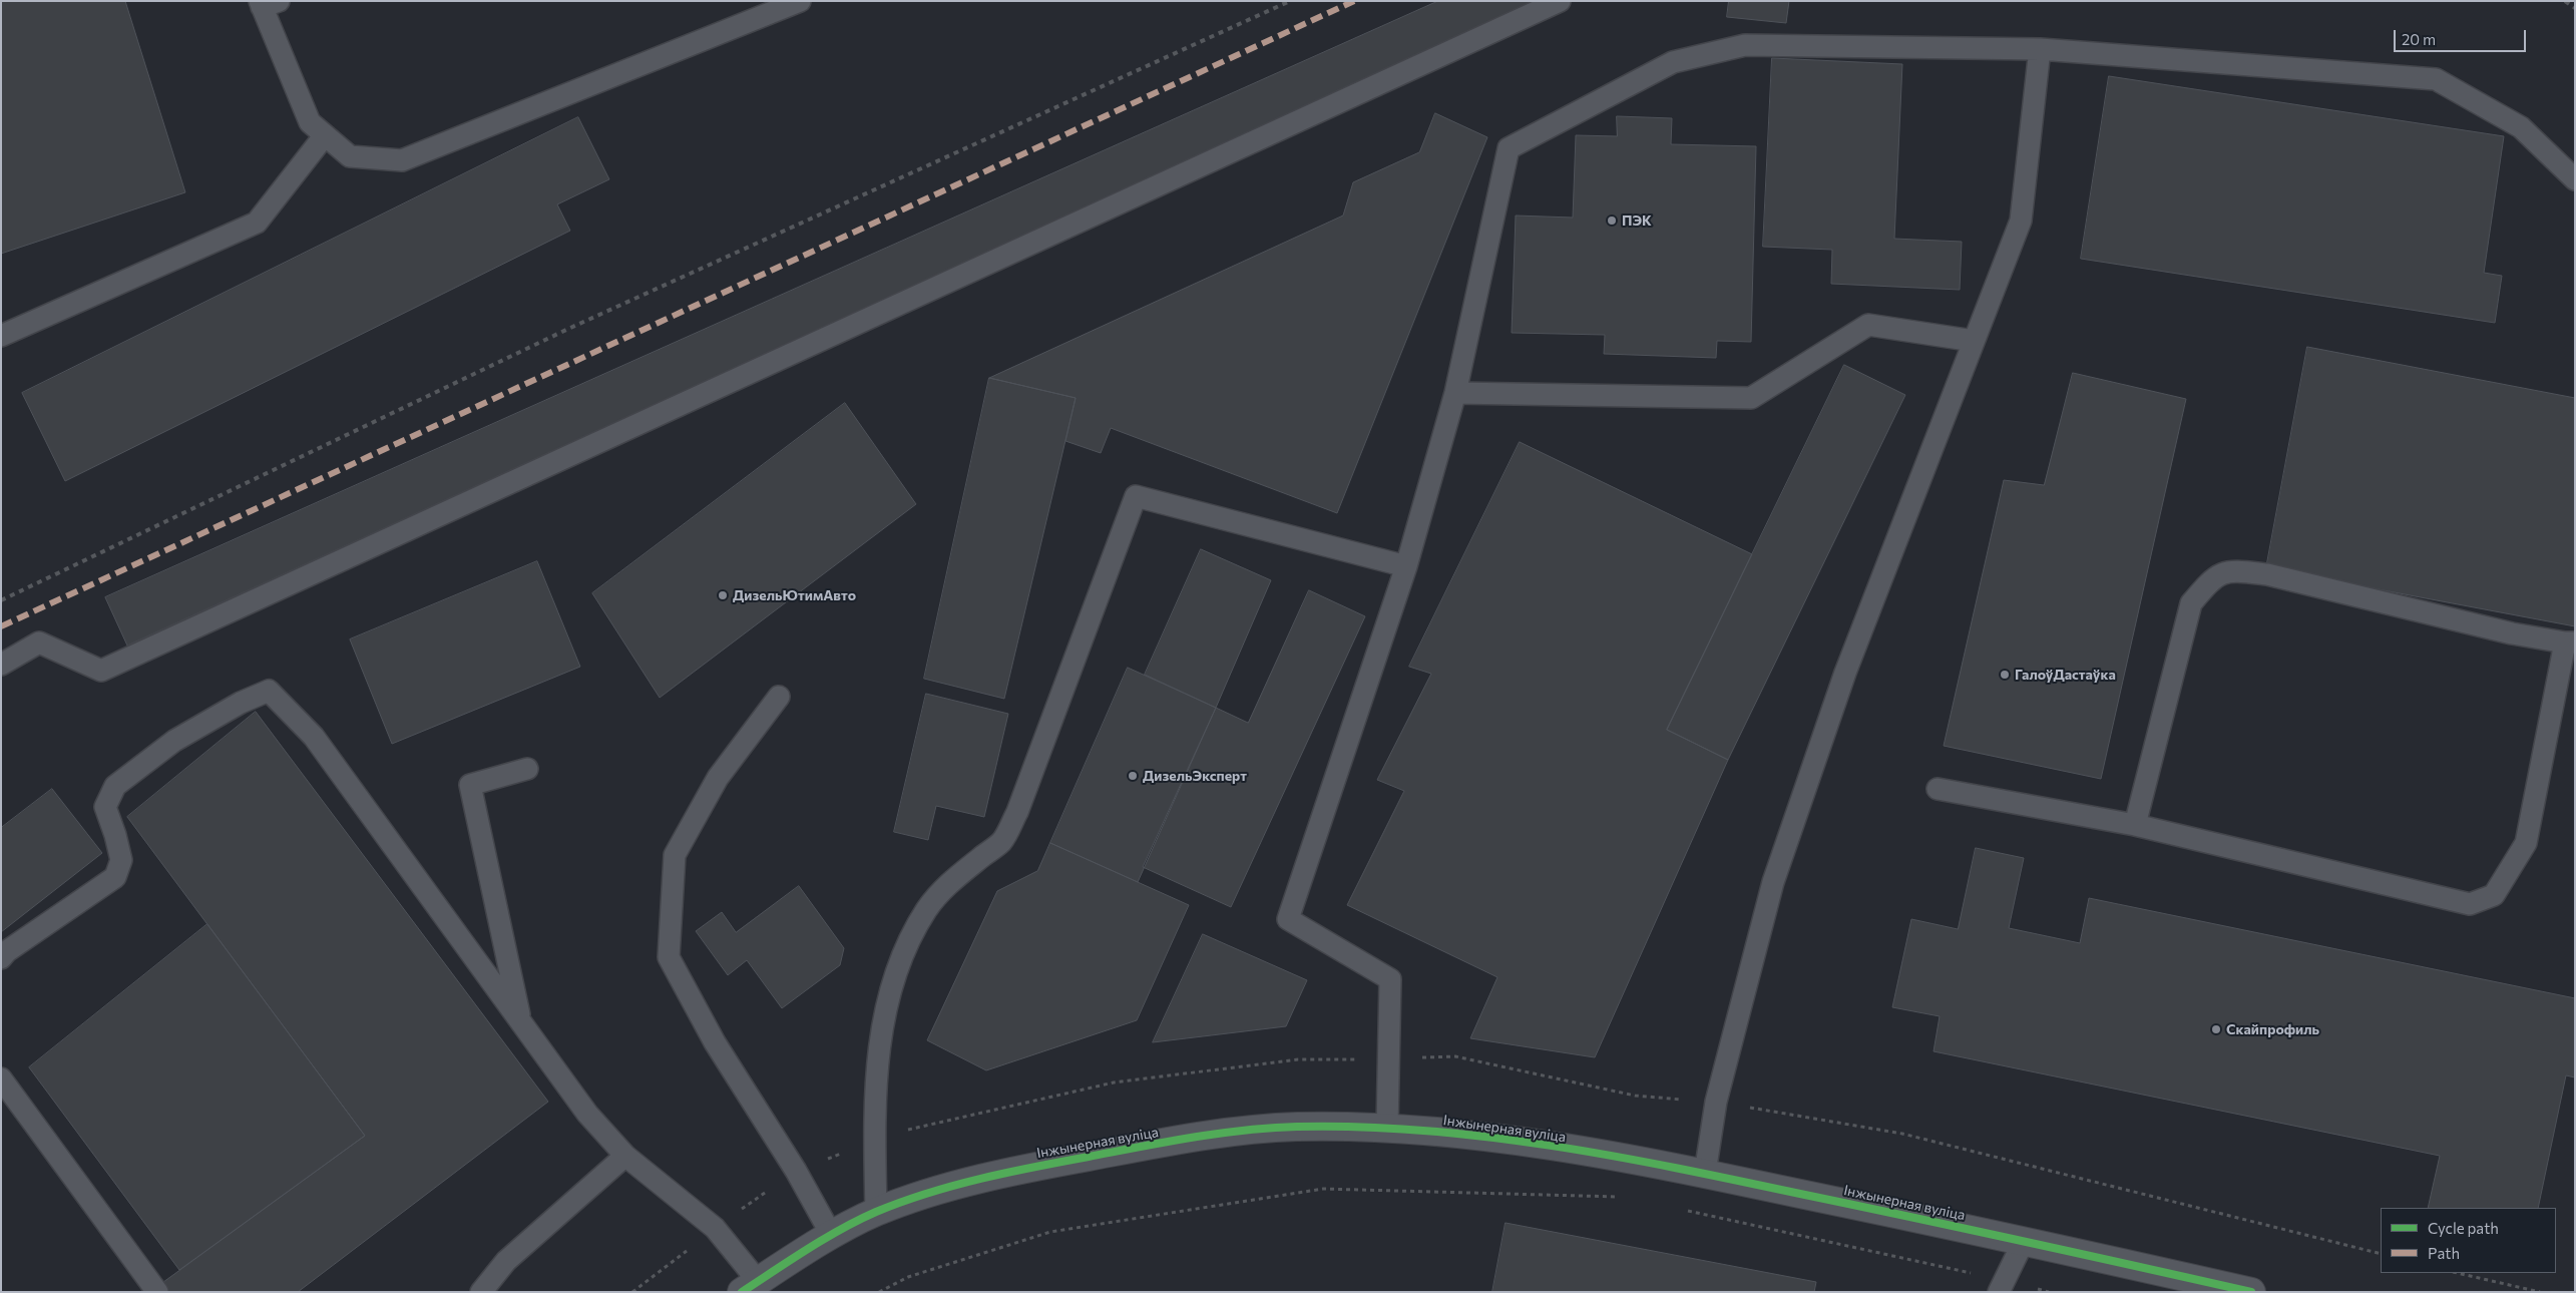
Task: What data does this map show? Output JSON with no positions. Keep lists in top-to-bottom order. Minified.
{"streets":{"street":["Інжынерная вуліца"]},"places":["ПЭК","ДизельЮтимАвто","ГалоўДастаўка","ДизельЭксперт","Скайпрофиль"],"legend":["Cycle path","Path"],"scale_bar":"20 m"}
